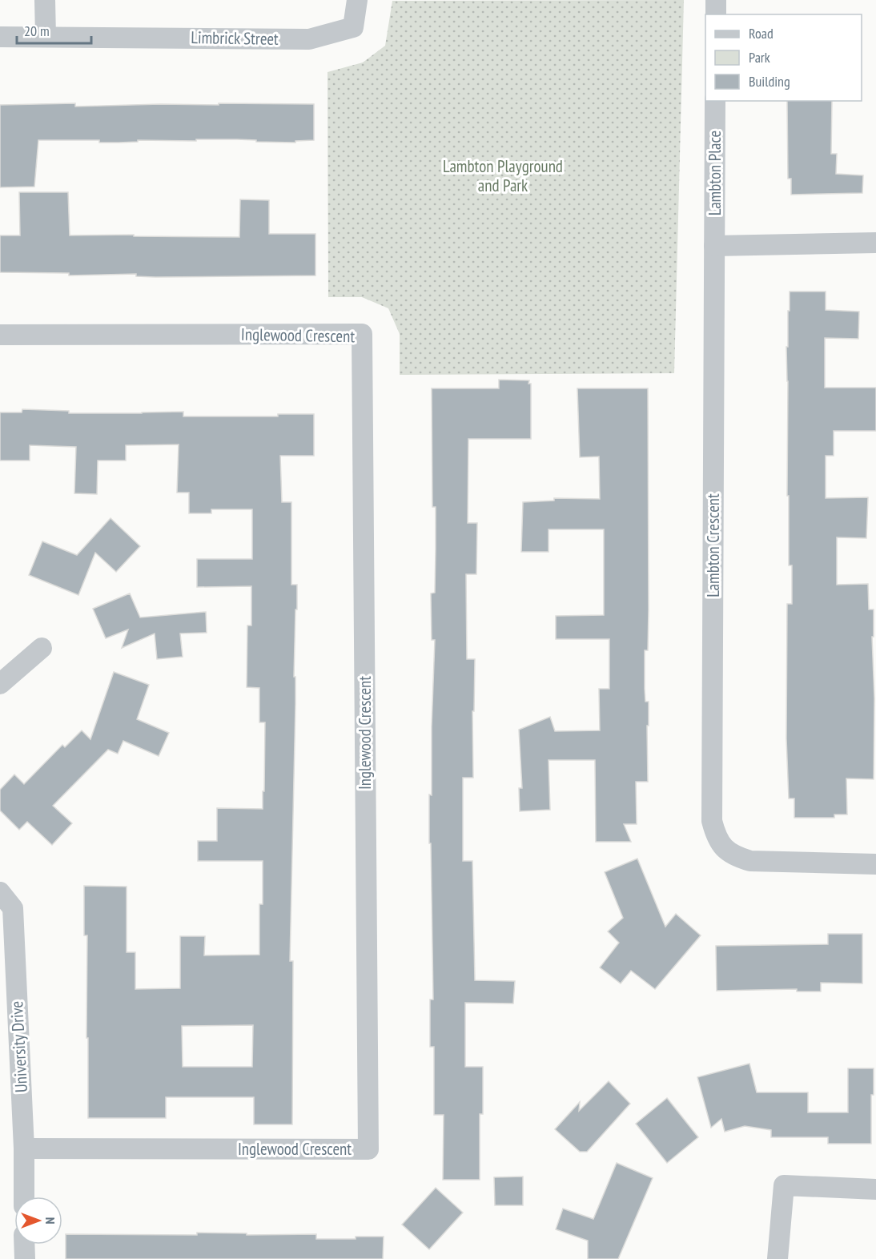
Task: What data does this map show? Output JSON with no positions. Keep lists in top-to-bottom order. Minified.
{"streets":{"street":["Limbrick Street","Lambton Place","Inglewood Crescent","Lambton Crescent","University Drive"]},"crossings":[["Lambton Place","Lambton Crescent"],["Inglewood Crescent","University Drive"]],"parks":["Lambton Playground and Park"],"legend":["Road","Park","Building"],"scale_bar":"20 m","north":"right"}
